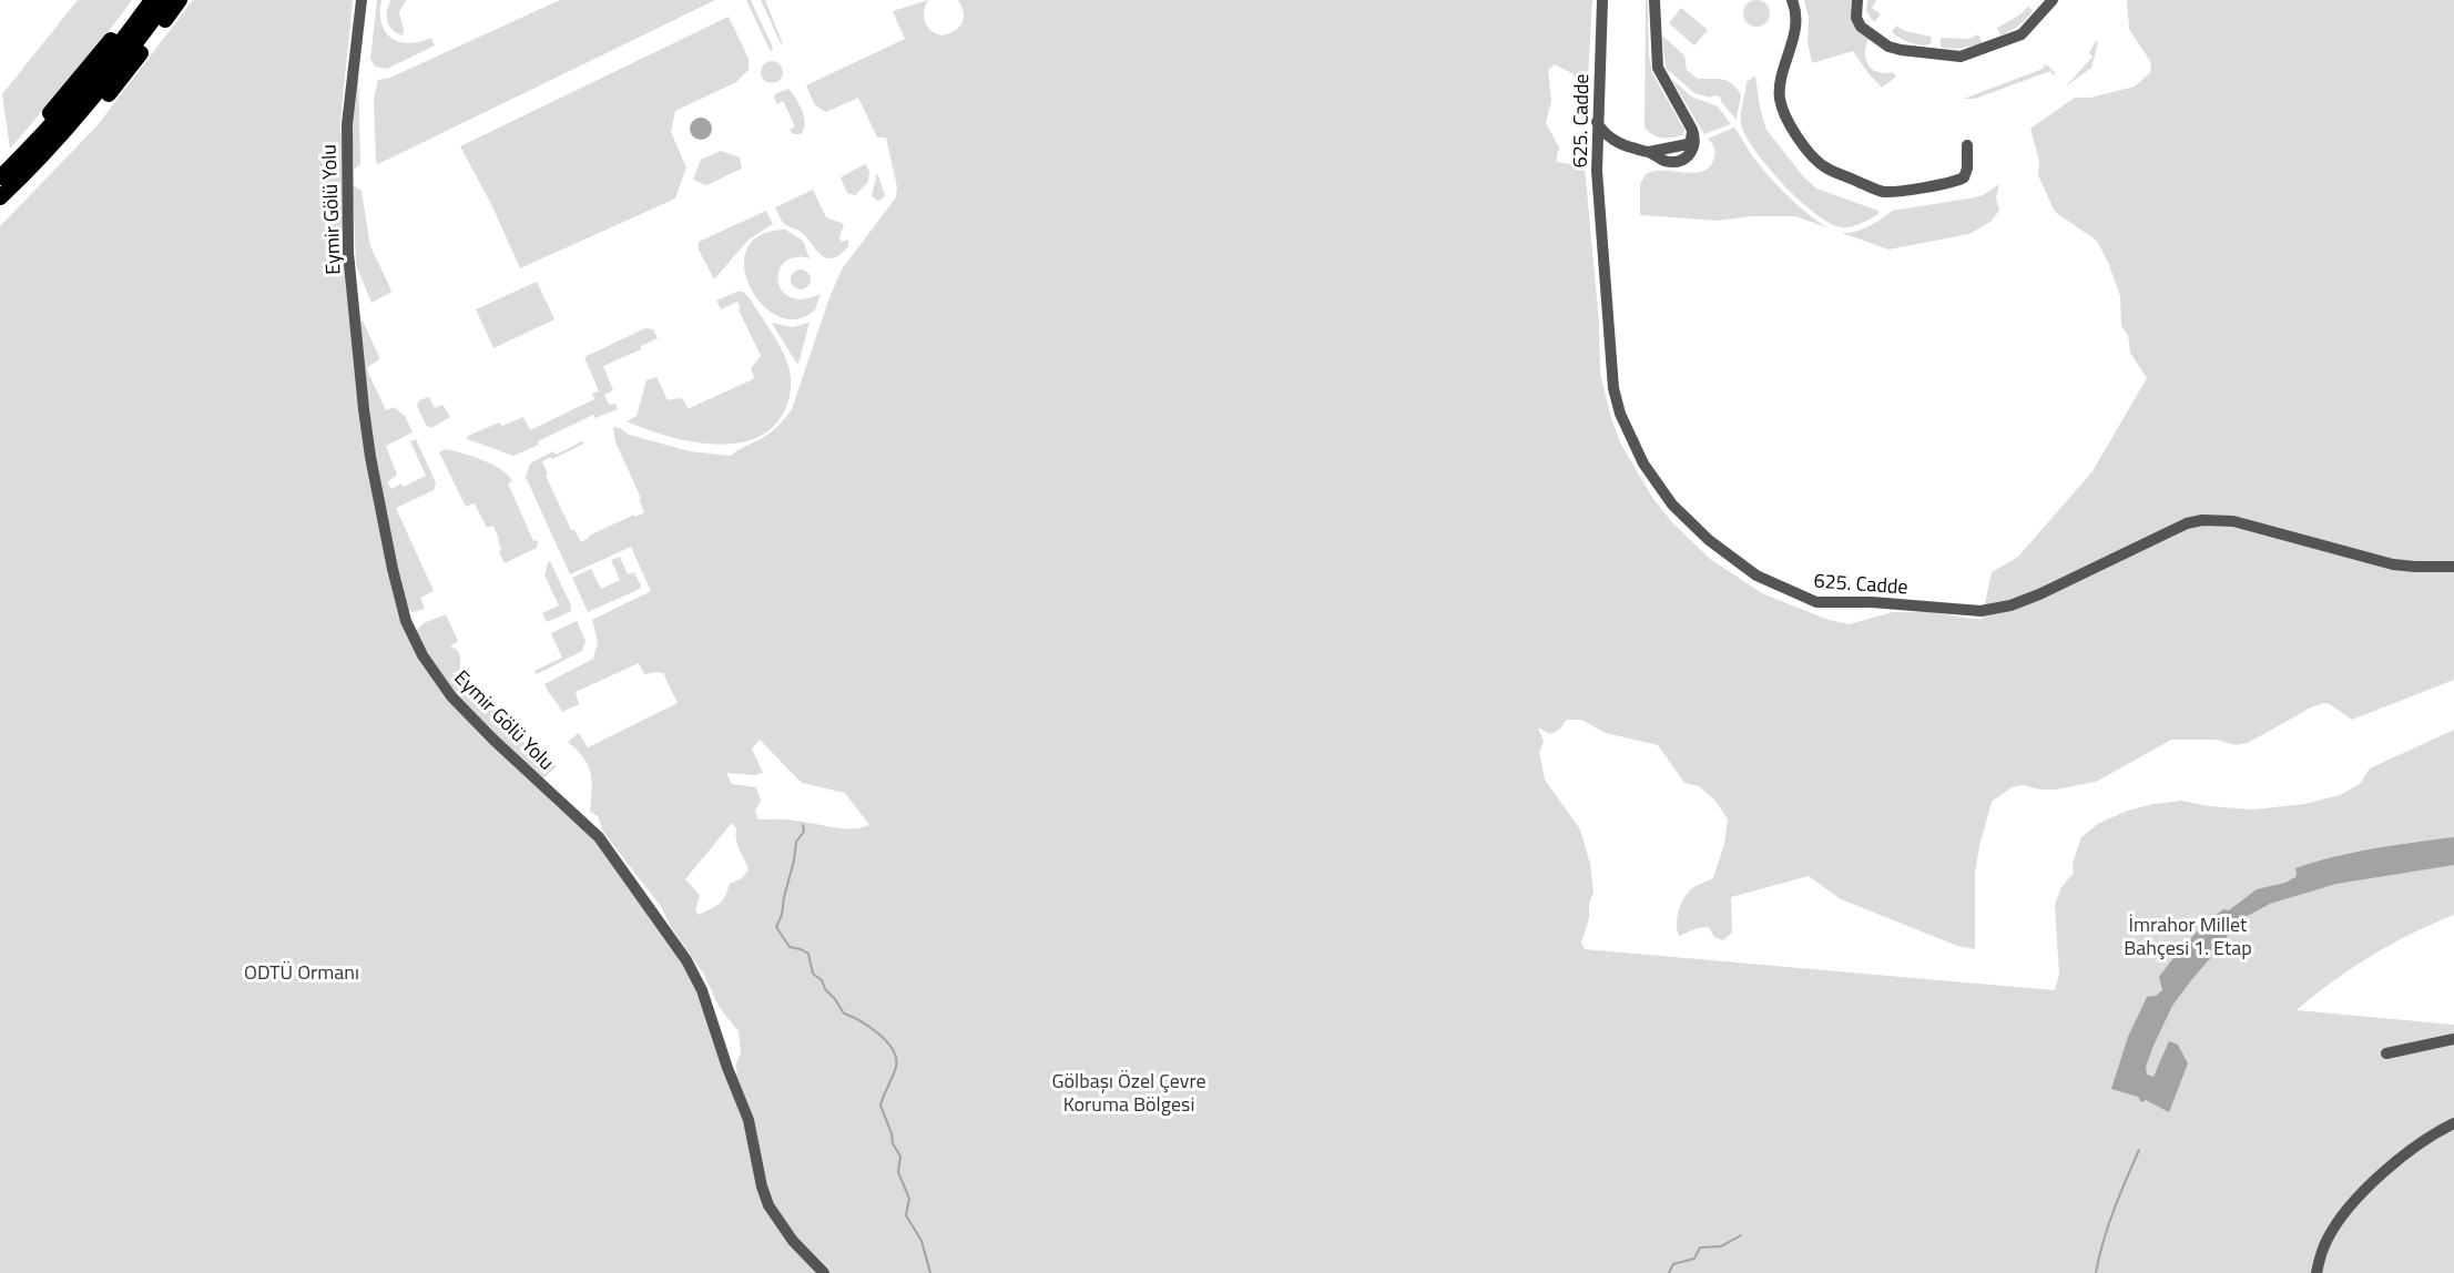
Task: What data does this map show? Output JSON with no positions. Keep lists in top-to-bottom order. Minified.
{"streets":{"street":["625. Cadde","Eymir Gölü Yolu"]},"parks":["İmrahor Millet Bahçesi 1. Etap","ODTÜ Ormanı","Gölbaşı Özel Çevre Koruma Bölgesi"]}
